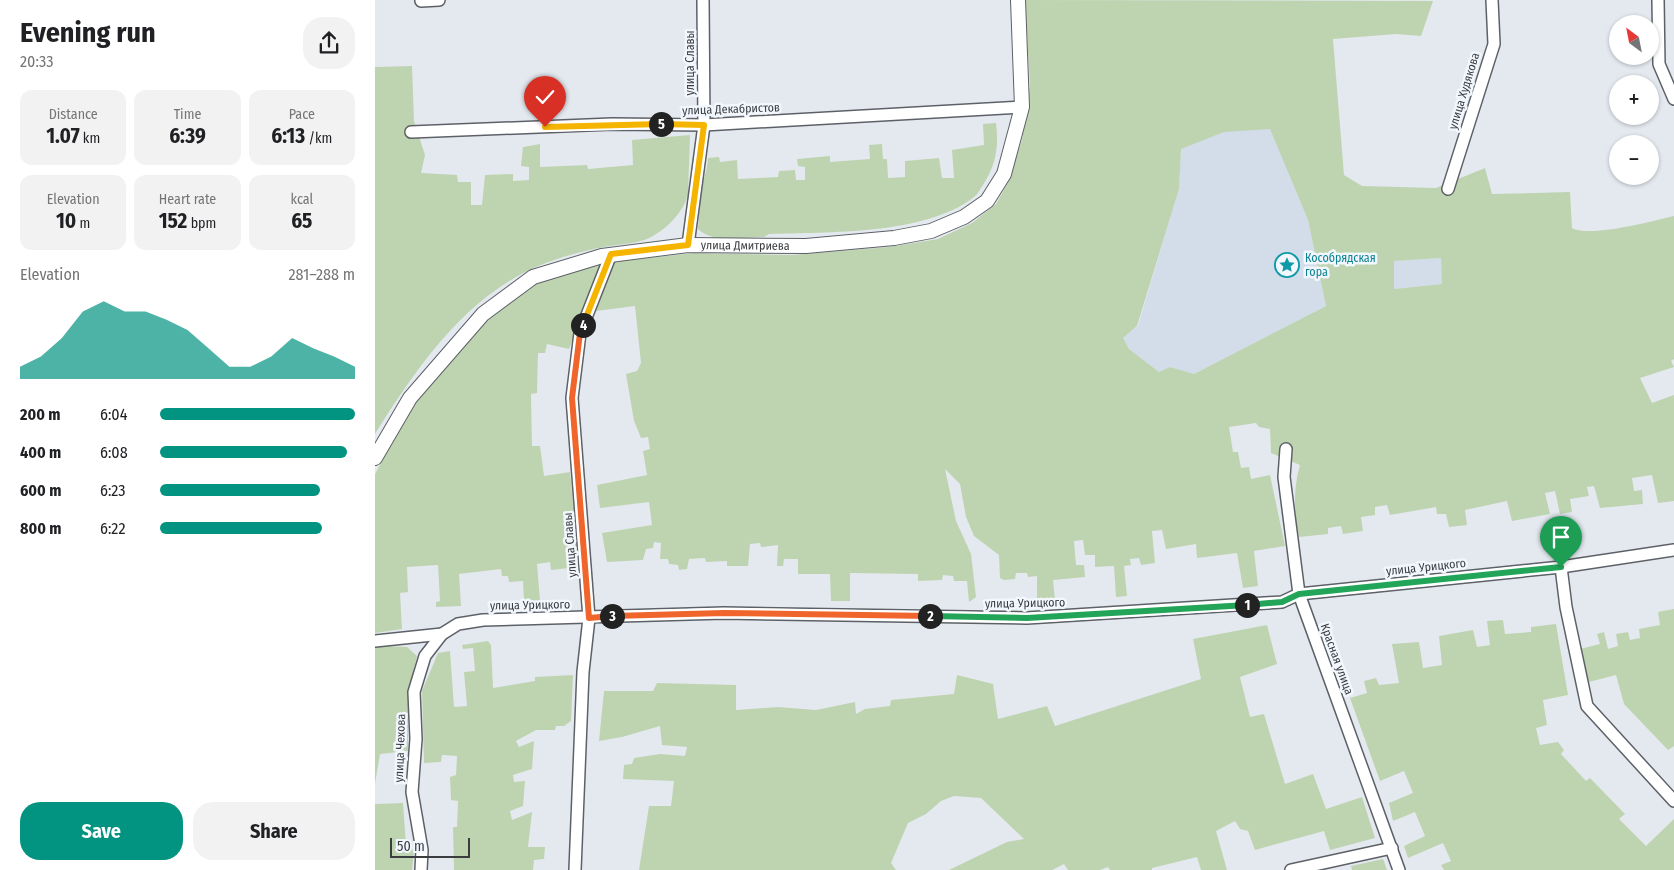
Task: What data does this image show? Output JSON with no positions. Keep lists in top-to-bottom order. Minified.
{"streets":{"street":["улица Славы","улица Худякова","улица Декабристов","улица Дмитриева","улица Урицкого","Красная улица","улица Чехова"]},"crossings":[["улица Славы","улица Декабристов"],["улица Славы","улица Дмитриева"],["улица Славы","улица Урицкого"],["улица Декабристов","улица Дмитриева"],["улица Урицкого","Красная улица"],["улица Урицкого","улица Чехова"]],"places":{"place":["Кособрядская гора"]},"scale_bar":"50 m","north":"top left","page":{"heading":["Evening run","20:33"],"map_buttons":["+","−"],"stats":[["Distance","1.07 km"],["Time","6:39"],["Pace","6:13 /km"],["Elevation","10 m"],["Heart rate","152 bpm"],["kcal","65"]],"pins":["5","4","1","2","3"],"chart":["Elevation","281–288 m"],"list":[{"name":"200 m","note":"6:04"},{"name":"400 m","note":"6:08"},{"name":"600 m","note":"6:23"},{"name":"800 m","note":"6:22"}],"buttons":["Save","Share"],"scale":"50 m"}}
